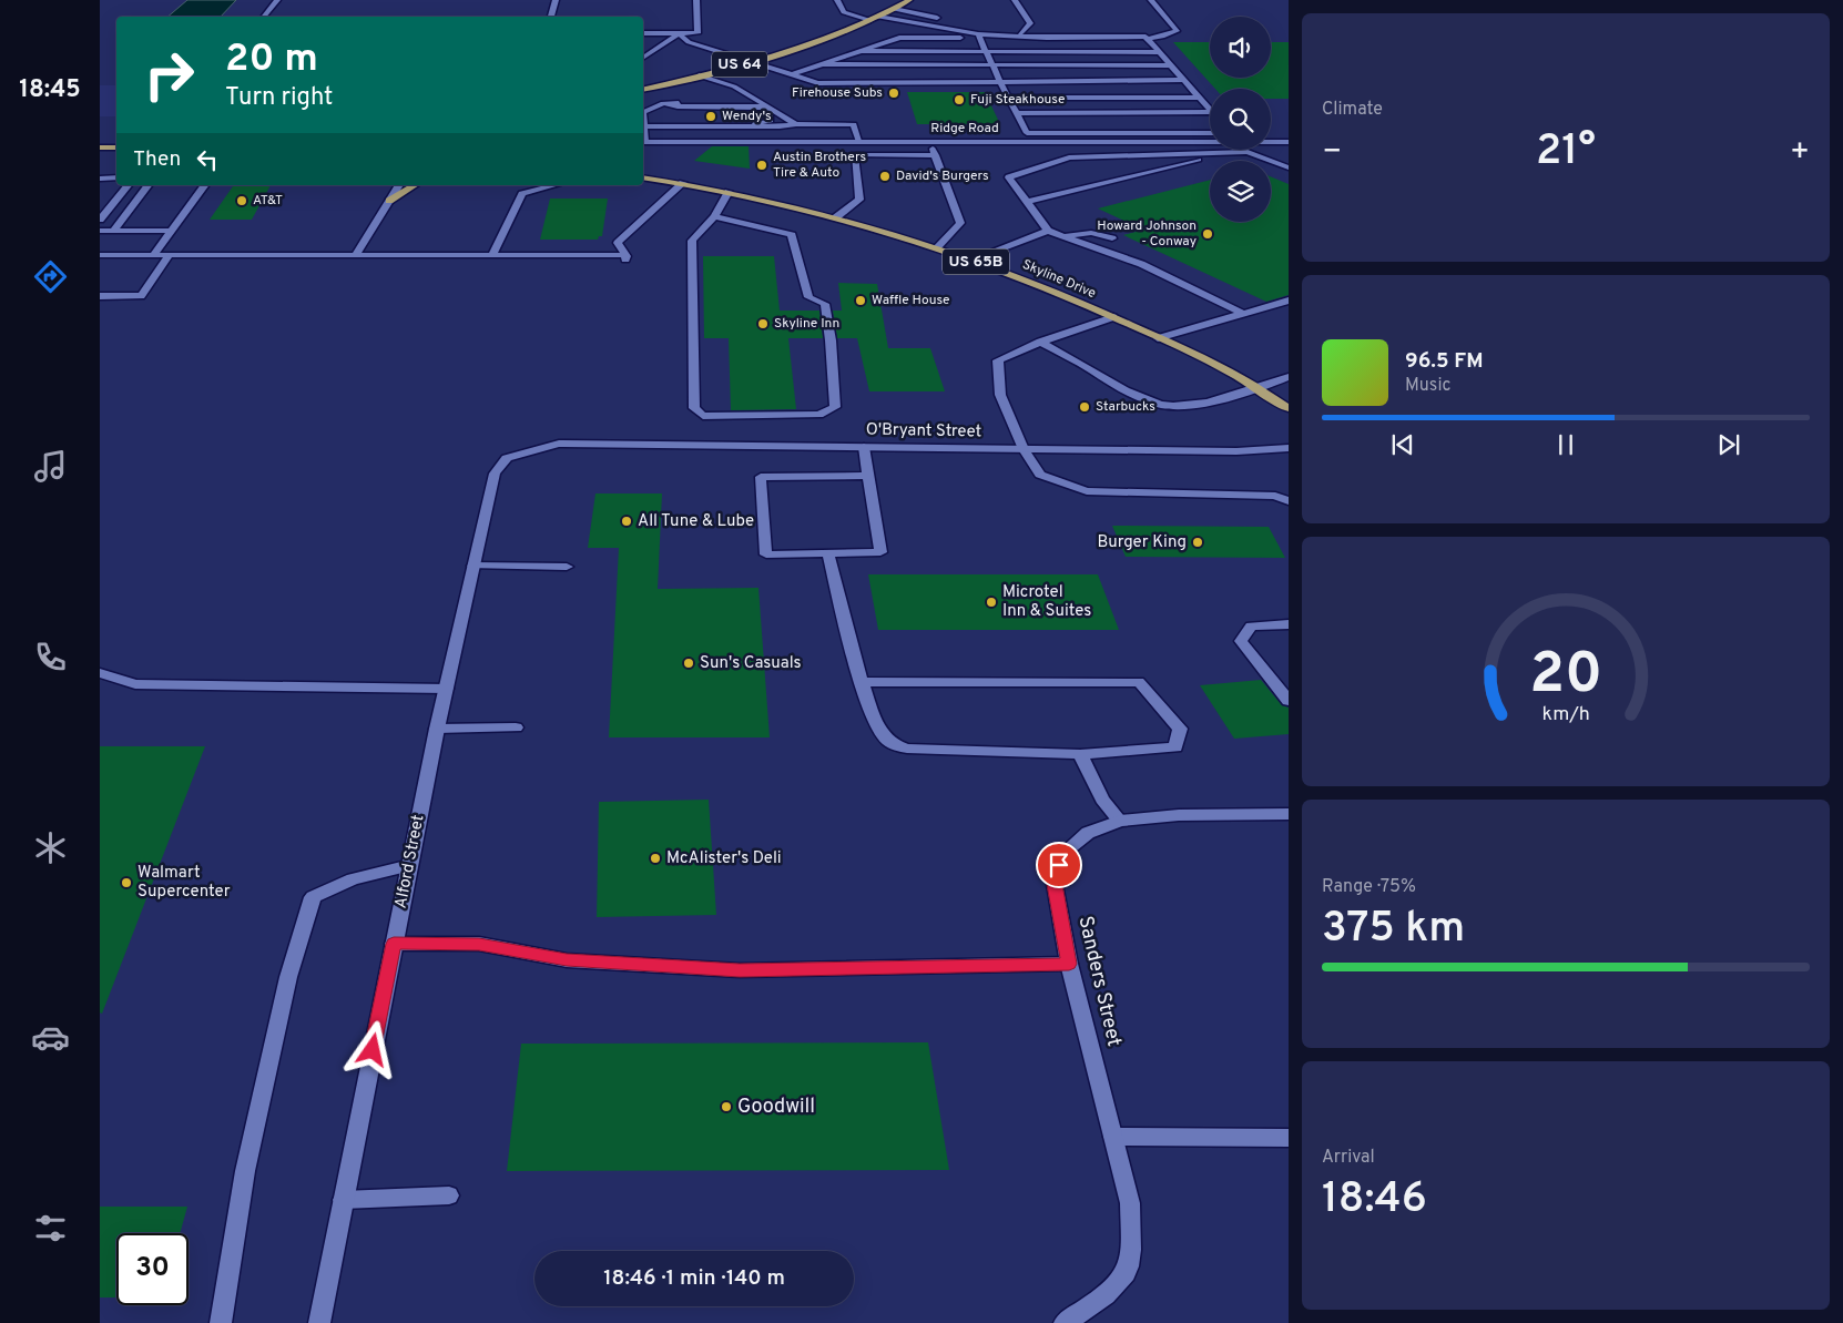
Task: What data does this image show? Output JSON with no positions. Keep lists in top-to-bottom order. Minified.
{"streets":{"main road":["US 64","US 65B","Skyline Drive"],"street":["Ridge Road","O'Bryant Street","Alford Street","Sanders Street"]},"crossings":[["O'Bryant Street","Alford Street"]],"places":["Firehouse Subs","Fuji Steakhouse","Wendy's","Austin Brothers Tire & Auto","David's Burgers","AT&T","Howard Johnson - Conway","Waffle House","Skyline Inn","Starbucks","All Tune & Lube","Burger King","Microtel Inn & Suites","Sun's Casuals","McAlister's Deli","Walmart Supercenter","Goodwill"],"page":{"tabs":"18:45","tile":["Climate",["Range · 75%","375 km"],["Arrival","18:46"]],"turn":["20 m","Turn right"],"heat":["−","21°","+"],"then":"Then","song":["96.5 FM","Music"],"limit":"30","trip":"18:46 · 1 min · 140 m","gauge":["20","km/h"]}}
